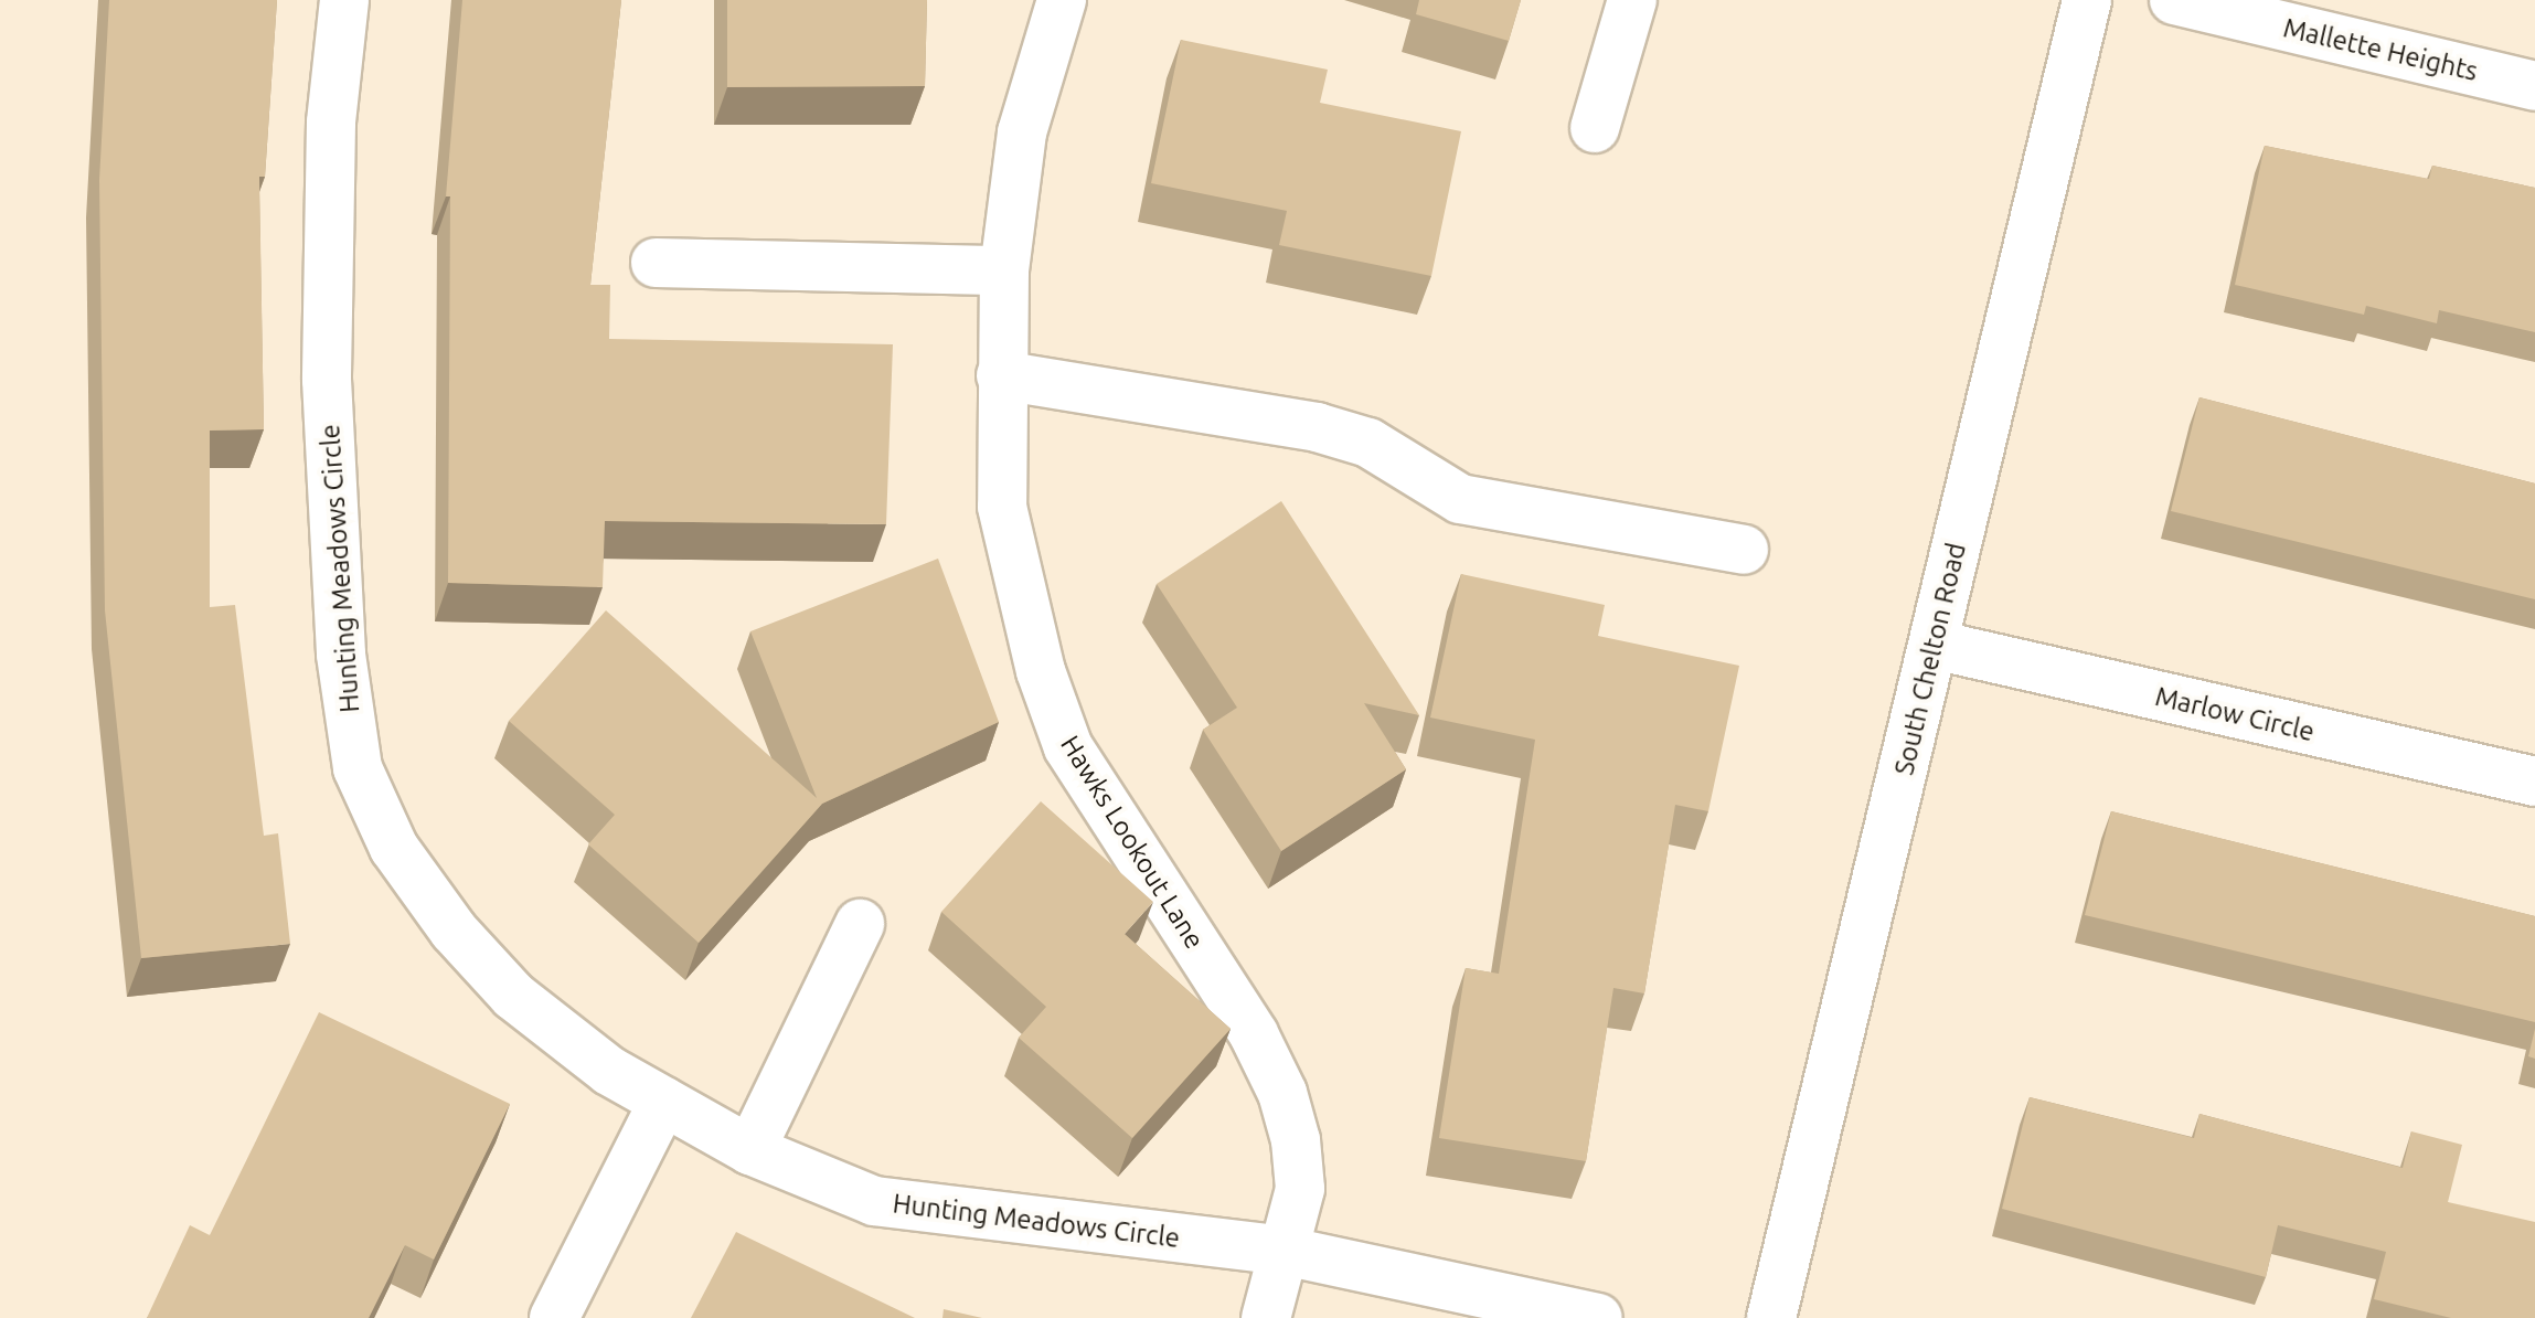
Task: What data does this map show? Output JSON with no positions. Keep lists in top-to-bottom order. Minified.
{"streets":{"street":["Mallette Heights","Hunting Meadows Circle","South Chelton Road","Marlow Circle","Hawks Lookout Lane"]},"crossings":[["Hunting Meadows Circle","Hawks Lookout Lane"],["South Chelton Road","Marlow Circle"]]}
